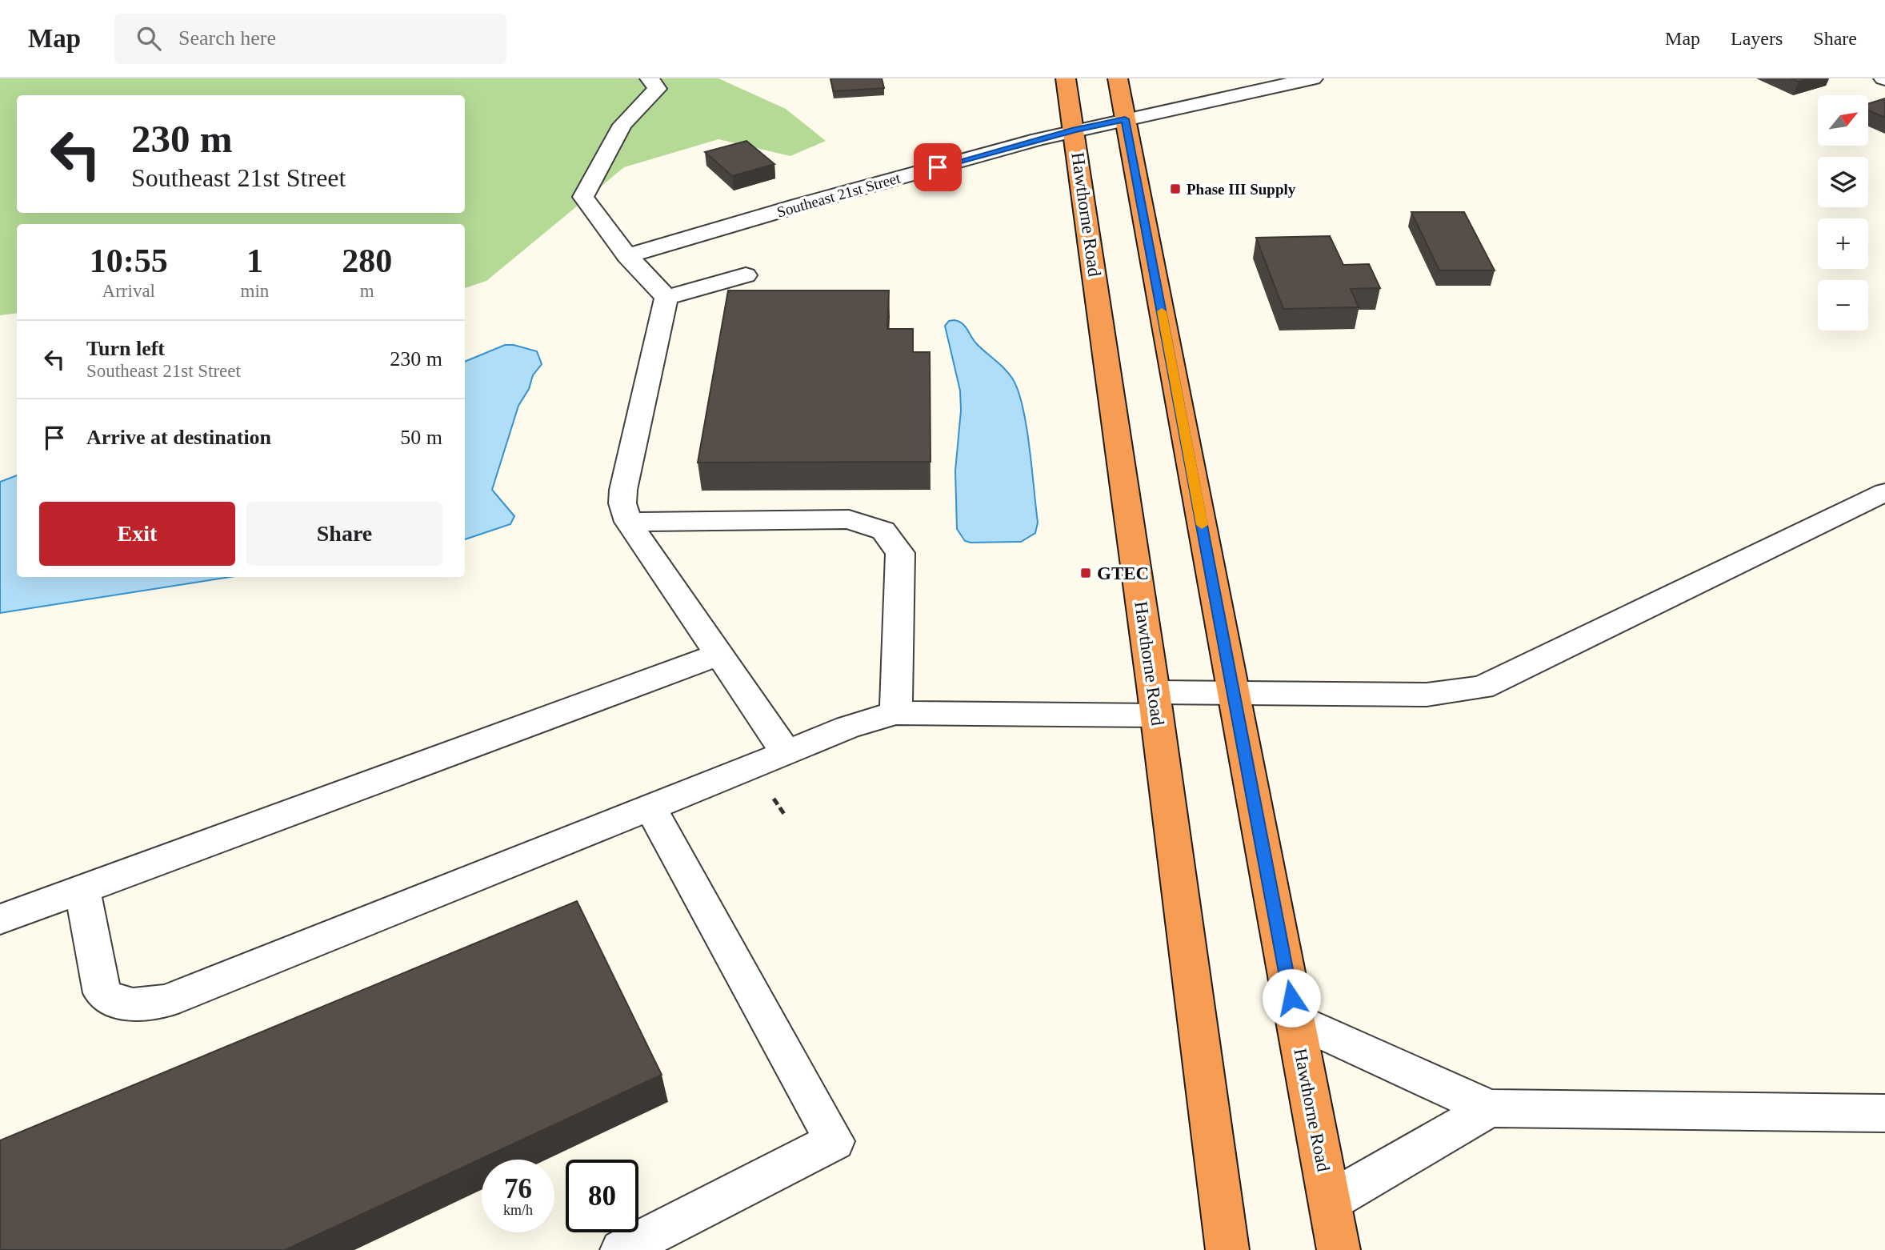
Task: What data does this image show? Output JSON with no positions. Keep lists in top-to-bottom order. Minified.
{"streets":{"highway":["Hawthorne Road"],"street":["Southeast 21st Street"]},"crossings":[["Southeast 21st Street","Hawthorne Road"]],"places":{"transit":["Phase III Supply","GTEC"]},"north":"top right","page":{"header":"Map","search":"Search here","nav":["Map","Layers","Share"],"map_buttons":["+","−"],"turn":["230 m","Southeast 21st Street"],"eta":["10:55","Arrival","1","min","280","m"],"list":[{"name":"Turn left","note":"Southeast 21st Street","value":"230 m"},{"name":"Arrive at destination","value":"50 m"}],"buttons":["Exit","Share"],"speed":"76 km/h","limit":"80"}}
